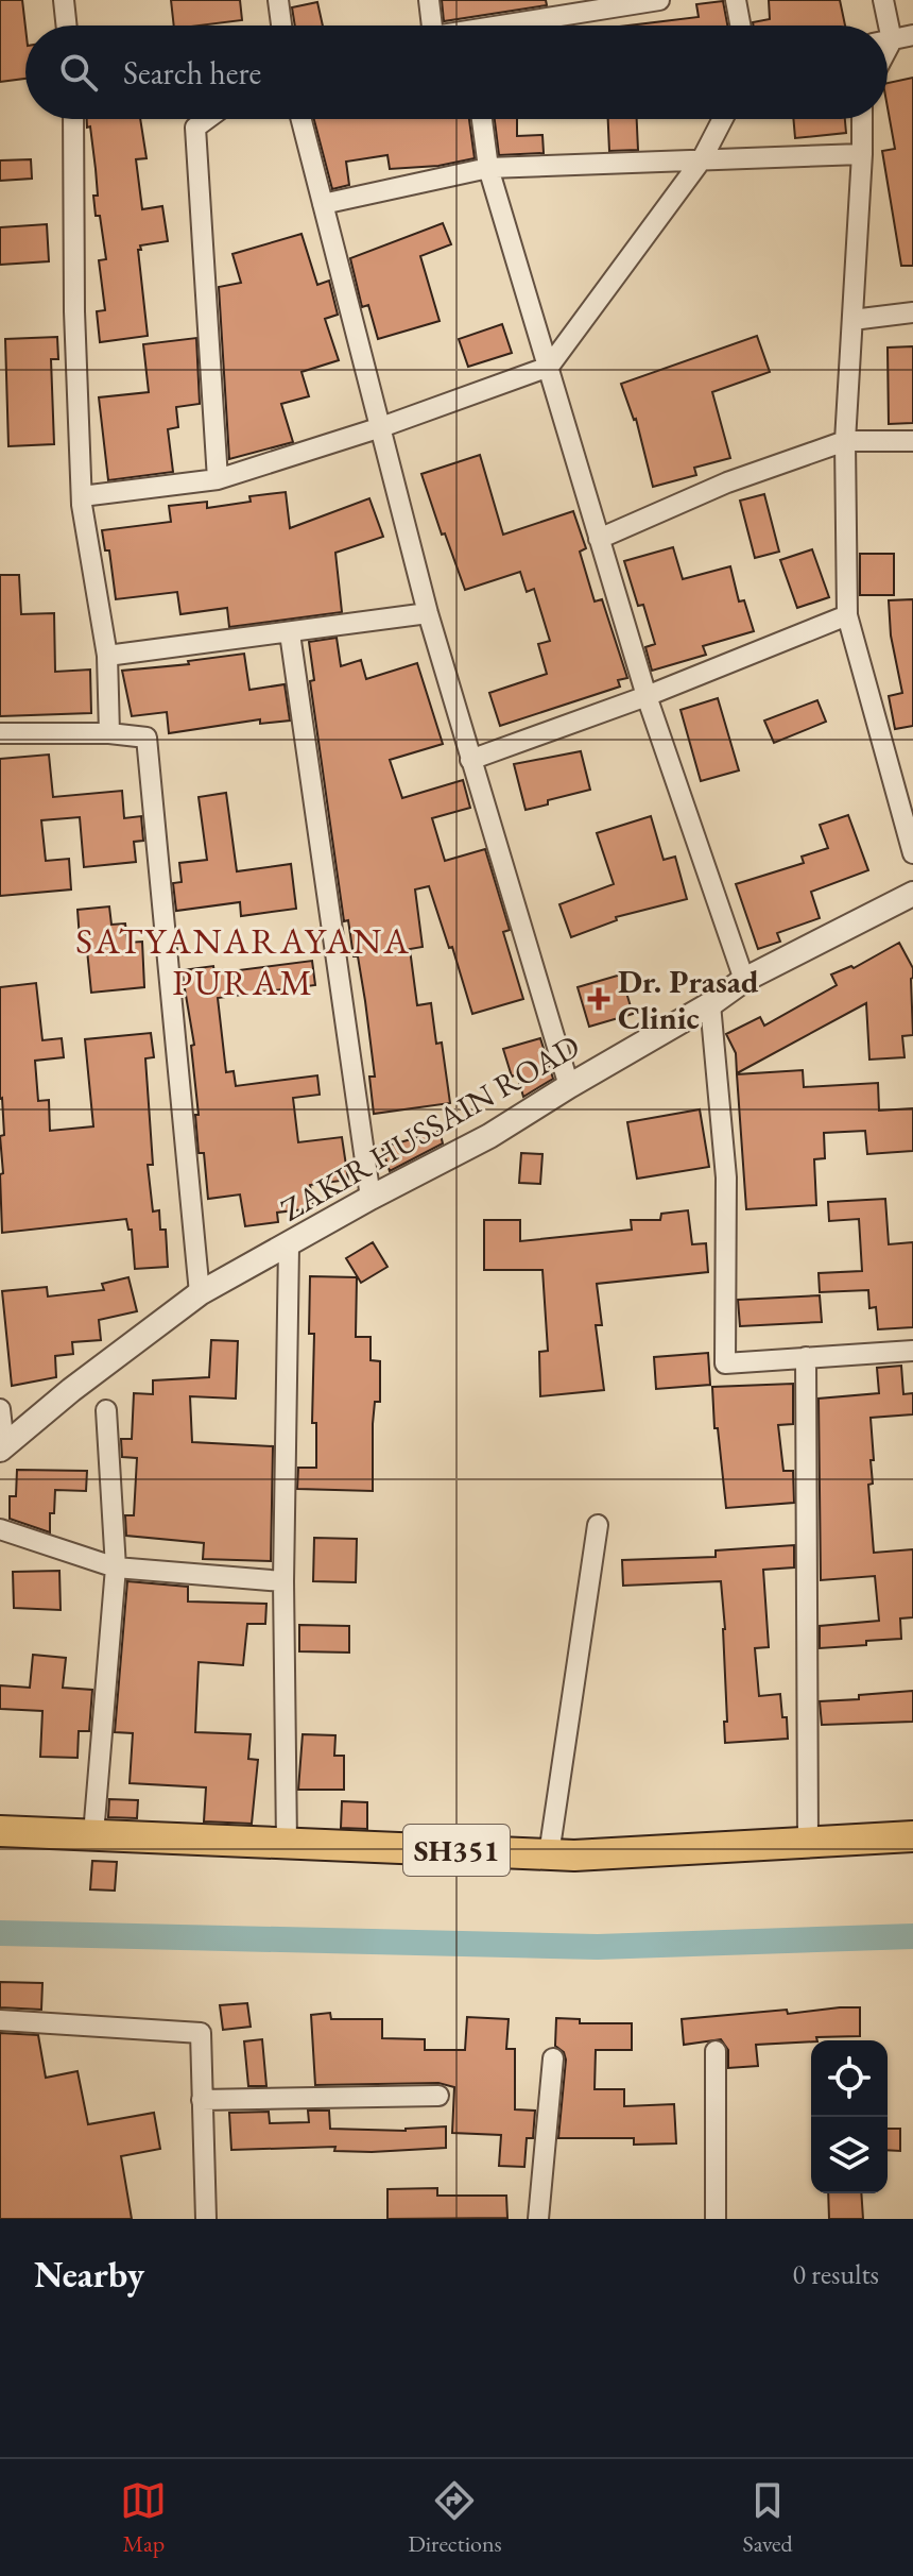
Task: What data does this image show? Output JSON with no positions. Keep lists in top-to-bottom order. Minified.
{"streets":{"main road":["SH351"],"street":["ZAKIR HUSSAIN ROAD"]},"districts":["SATYANARAYANA PURAM"],"places":{"health":["Dr. Prasad Clinic"]},"page":{"search":"Search here","heading":["Nearby","0 results"],"nav":["Map","Directions","Saved"]}}
